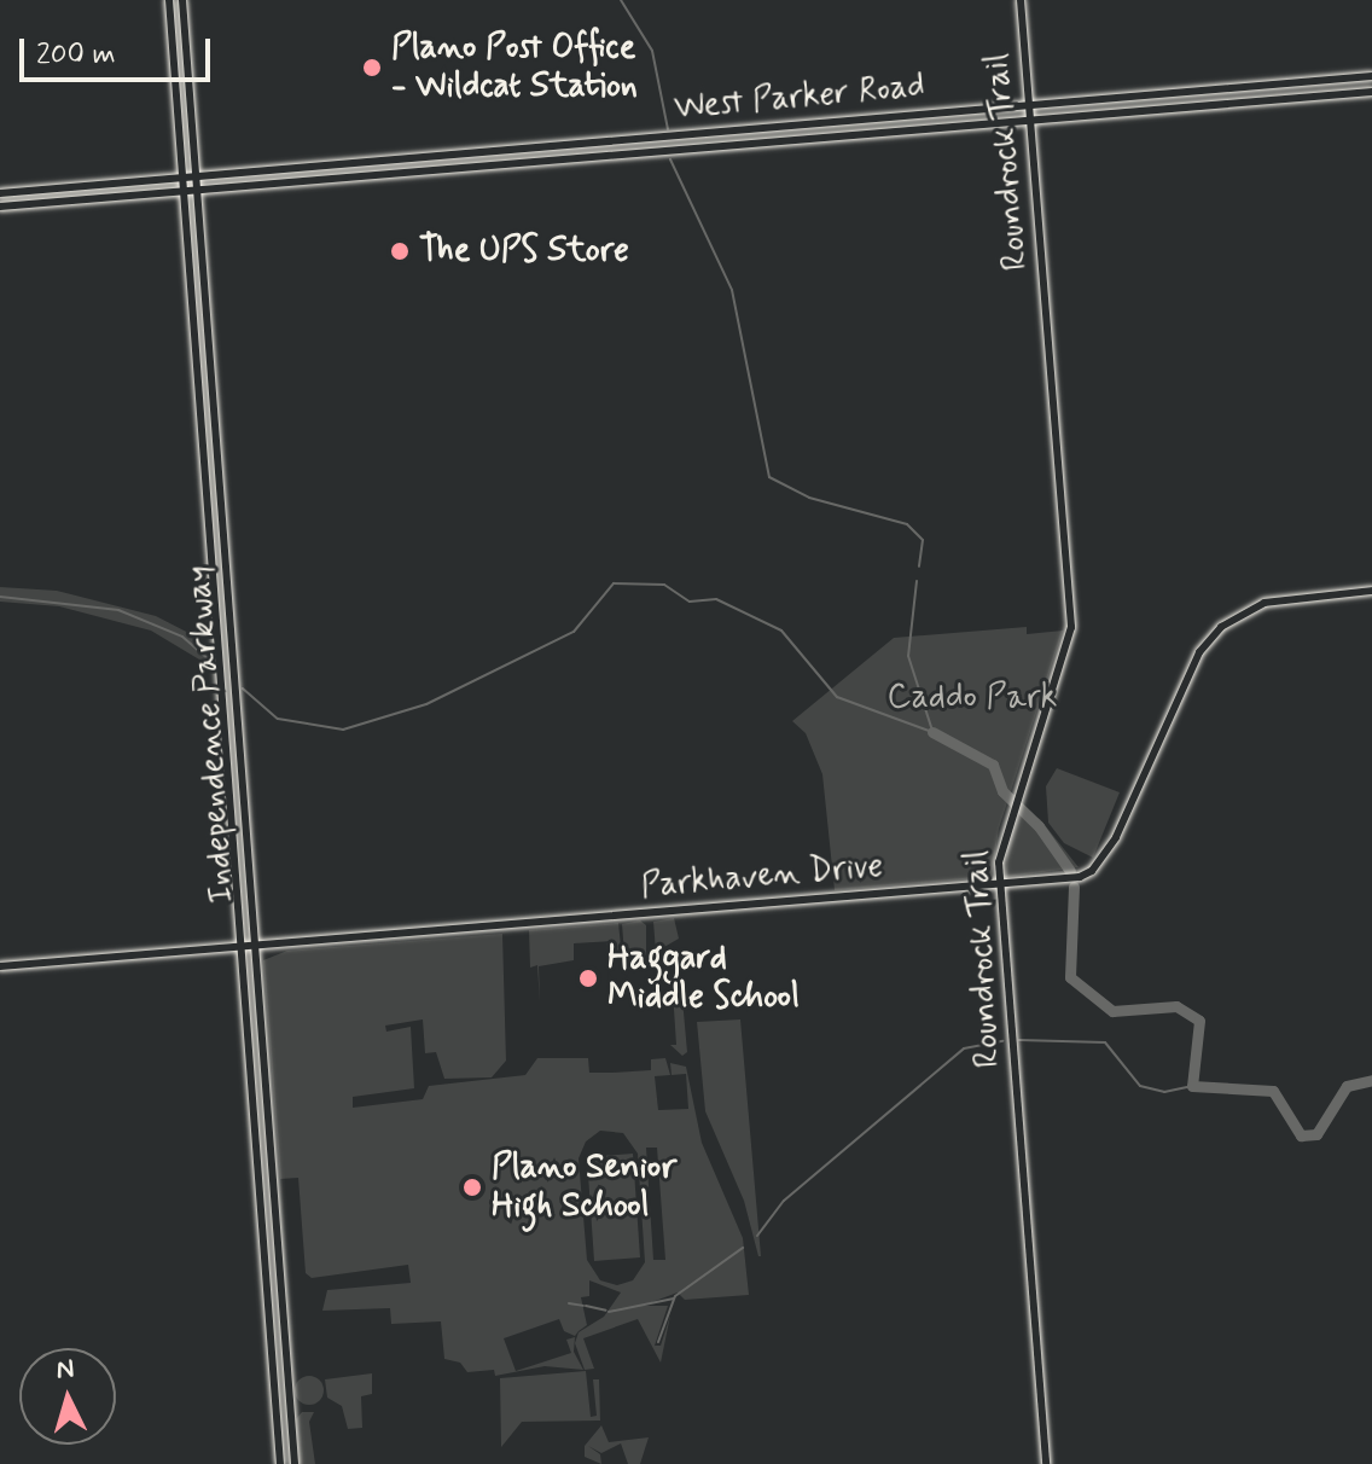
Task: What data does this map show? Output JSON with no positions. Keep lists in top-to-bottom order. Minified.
{"streets":{"main road":["West Parker Road","Roundrock Trail","Independence Parkway","Parkhaven Drive"]},"crossings":[["West Parker Road","Roundrock Trail"],["West Parker Road","Independence Parkway"],["Roundrock Trail","Parkhaven Drive"],["Independence Parkway","Parkhaven Drive"]],"parks":["Caddo Park"],"places":["Plano Post Office - Wildcat Station","The UPS Store","Haggard Middle School","Plano Senior High School"],"scale_bar":"200 m","north":"top"}
